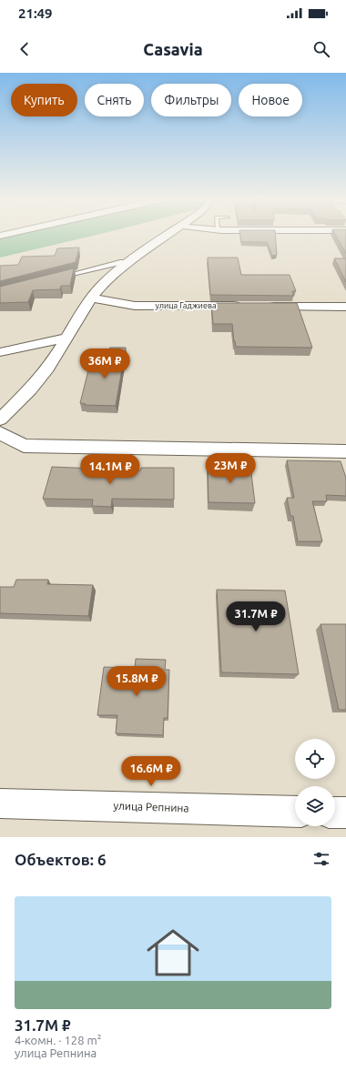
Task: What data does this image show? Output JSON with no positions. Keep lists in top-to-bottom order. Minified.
{"streets":{"street":["улица Гаджиева","улица Репнина"]},"page":{"status":"21:49","header":"Casavia","chip":["Купить","Снять","Фильтры","Новое"],"price":["36M ₽","23M ₽","14.1M ₽","31.7M ₽","15.8M ₽","16.6M ₽"],"heading":"Объектов: 6","list":[{"name":"31.7M ₽","note":"4-комн. · 128 m² · улица Репнина"}]}}
